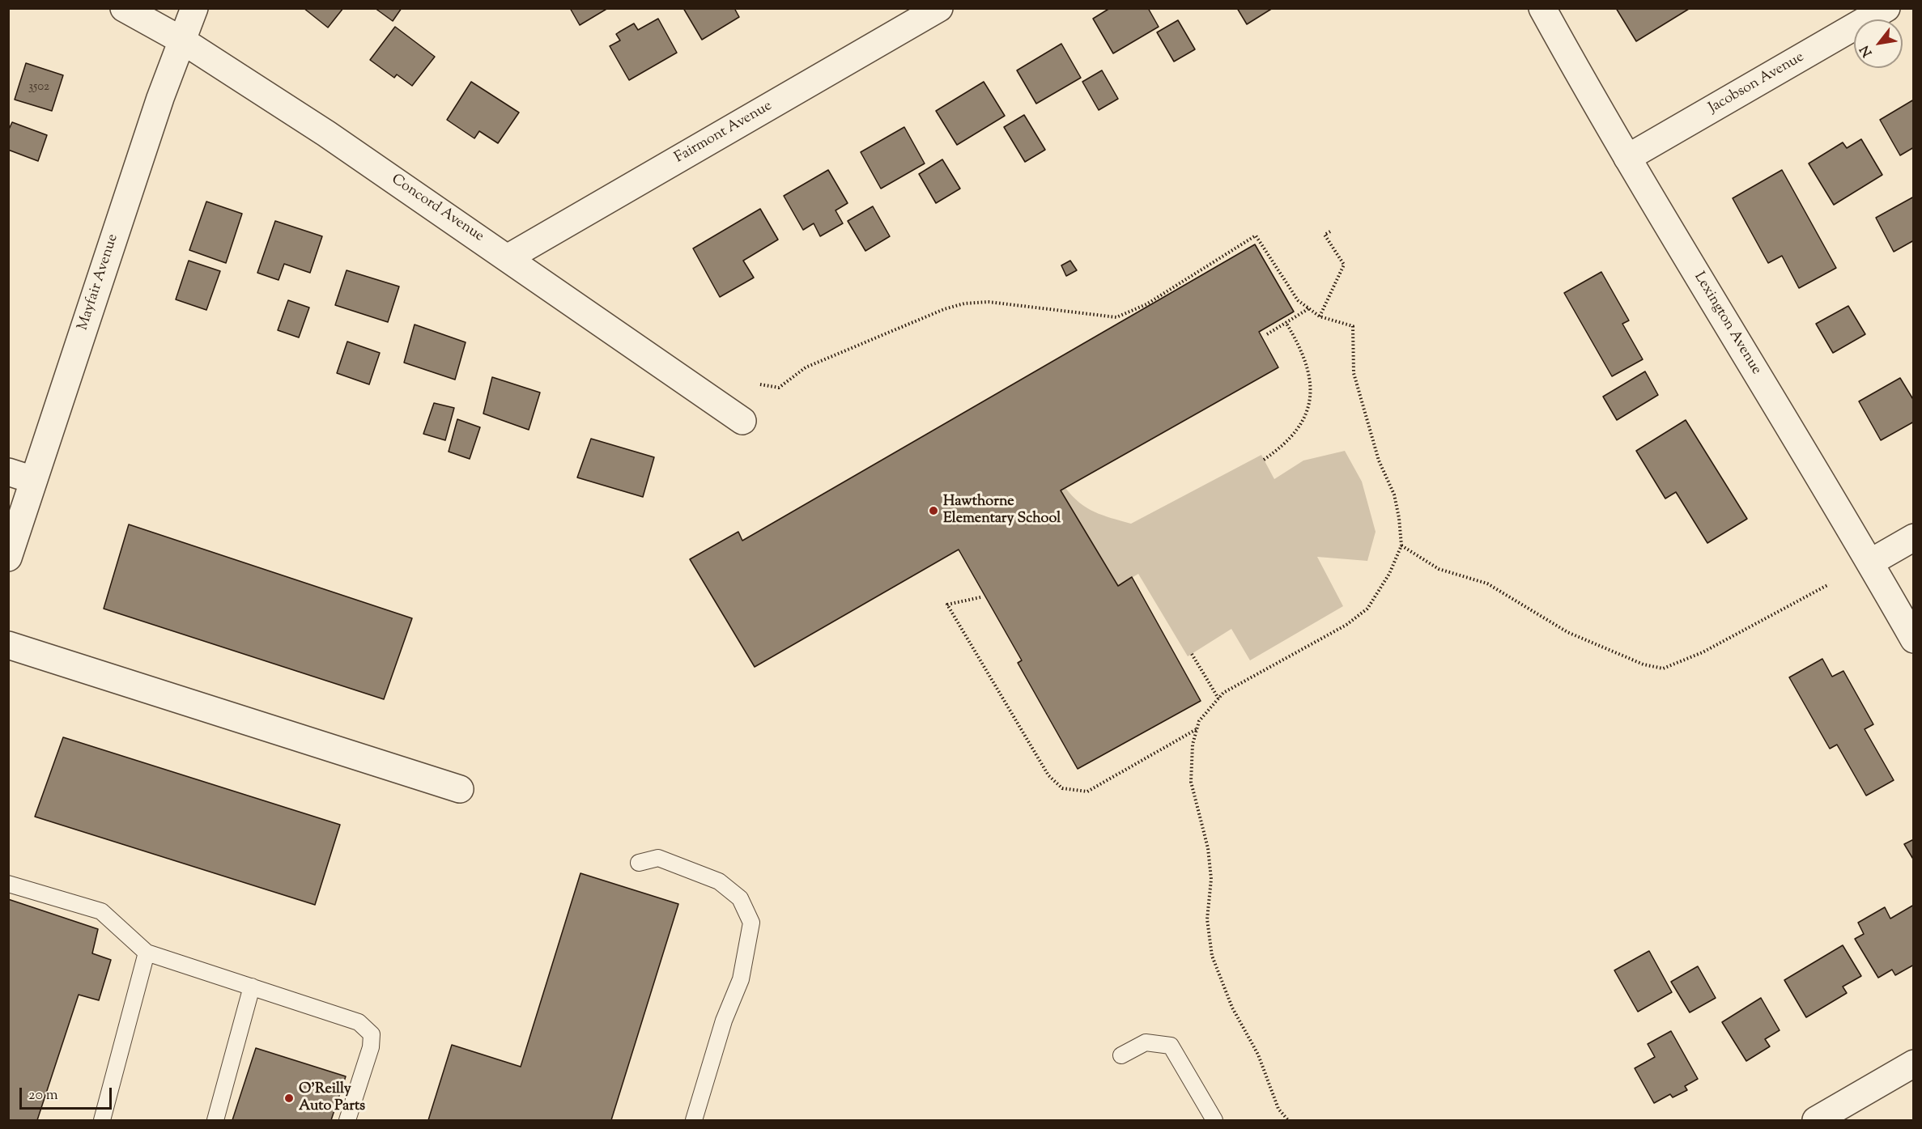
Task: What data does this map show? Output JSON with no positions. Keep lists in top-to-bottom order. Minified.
{"streets":{"street":["Jacobson Avenue","Fairmont Avenue","Concord Avenue","Mayfair Avenue","Lexington Avenue"]},"crossings":[["Jacobson Avenue","Lexington Avenue"],["Fairmont Avenue","Concord Avenue"],["Concord Avenue","Mayfair Avenue"]],"places":["Hawthorne Elementary School","O'Reilly Auto Parts"],"house_numbers":["3502"],"scale_bar":"20 m","north":"bottom left"}
